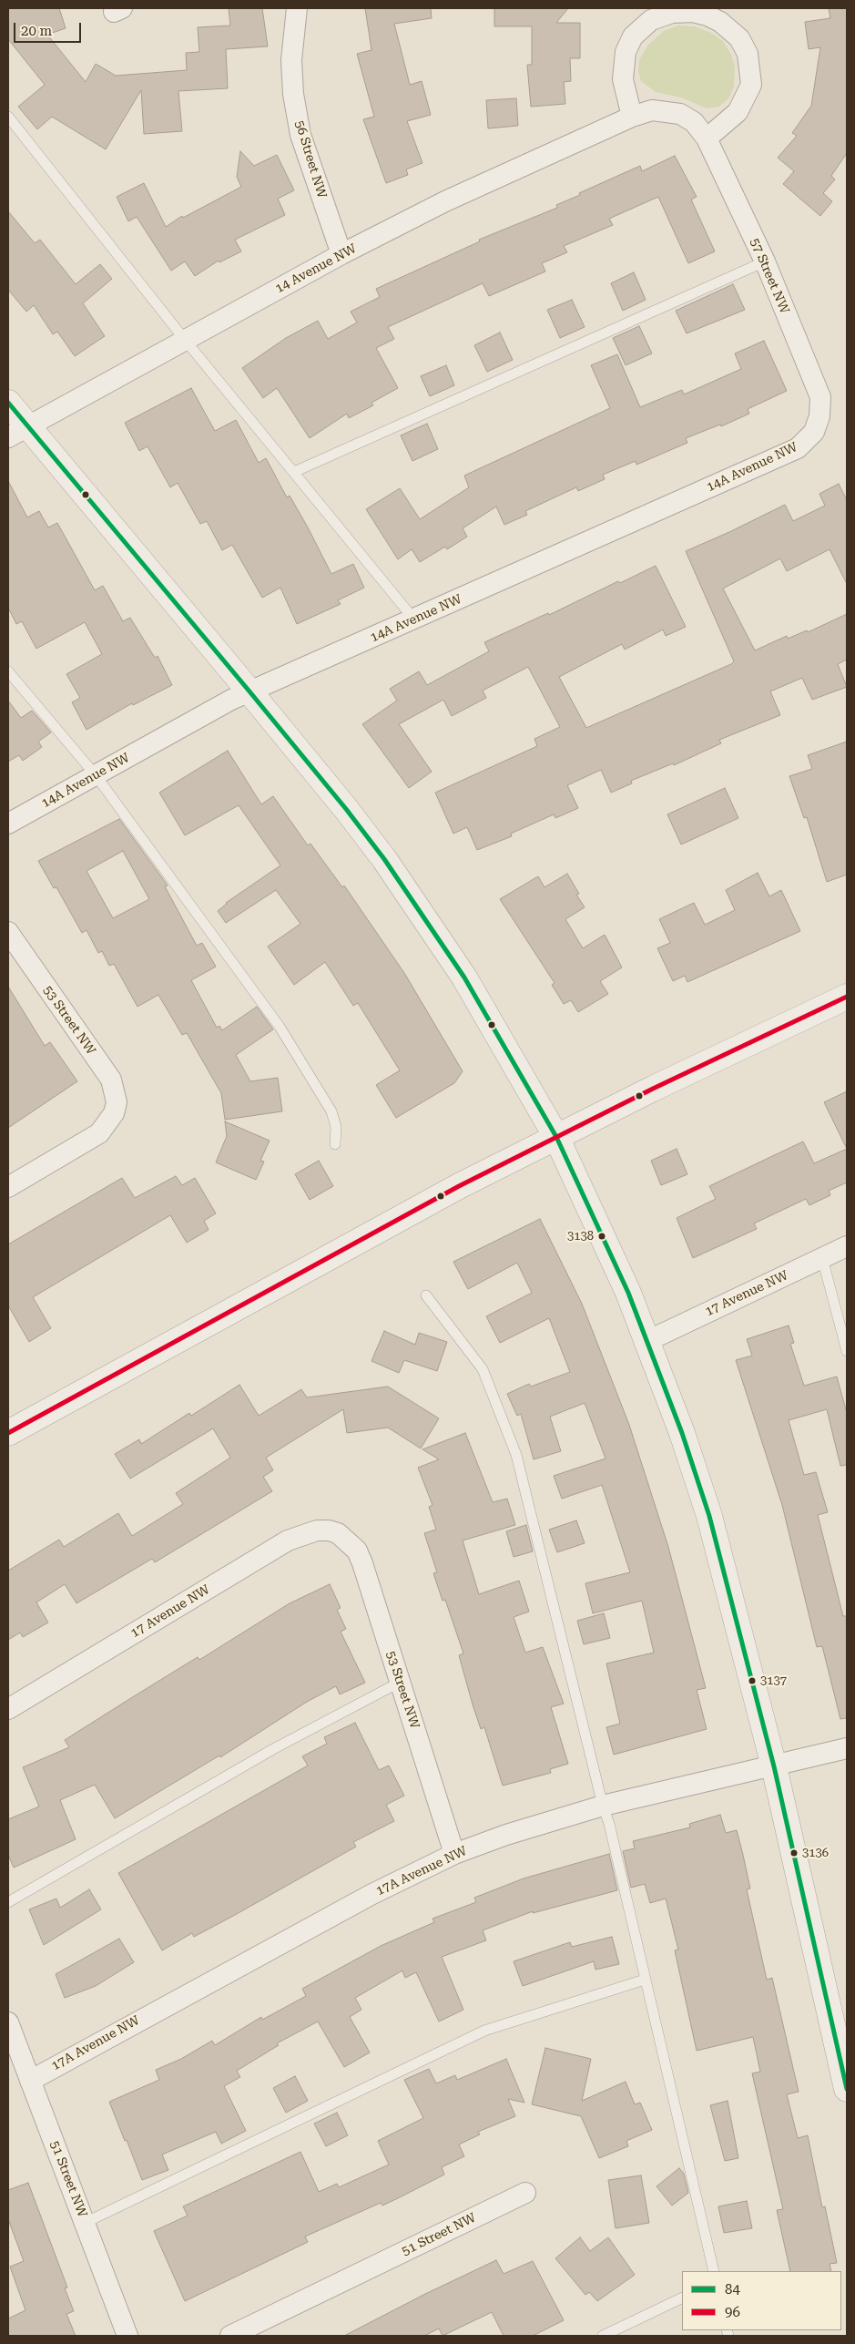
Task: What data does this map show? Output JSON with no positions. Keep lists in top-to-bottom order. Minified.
{"streets":{"street":["56 Street NW","14 Avenue NW","57 Street NW","14A Avenue NW","53 Street NW","17 Avenue NW","17A Avenue NW","51 Street NW"]},"crossings":[["56 Street NW","14 Avenue NW"],["14 Avenue NW","57 Street NW"],["57 Street NW","14A Avenue NW"],["53 Street NW","17 Avenue NW"],["53 Street NW","17A Avenue NW"],["17A Avenue NW","51 Street NW"]],"places":["3138","3137","3136"],"lines":["transit line 84","transit line 96"],"legend":["84","96"],"scale_bar":"20 m"}
